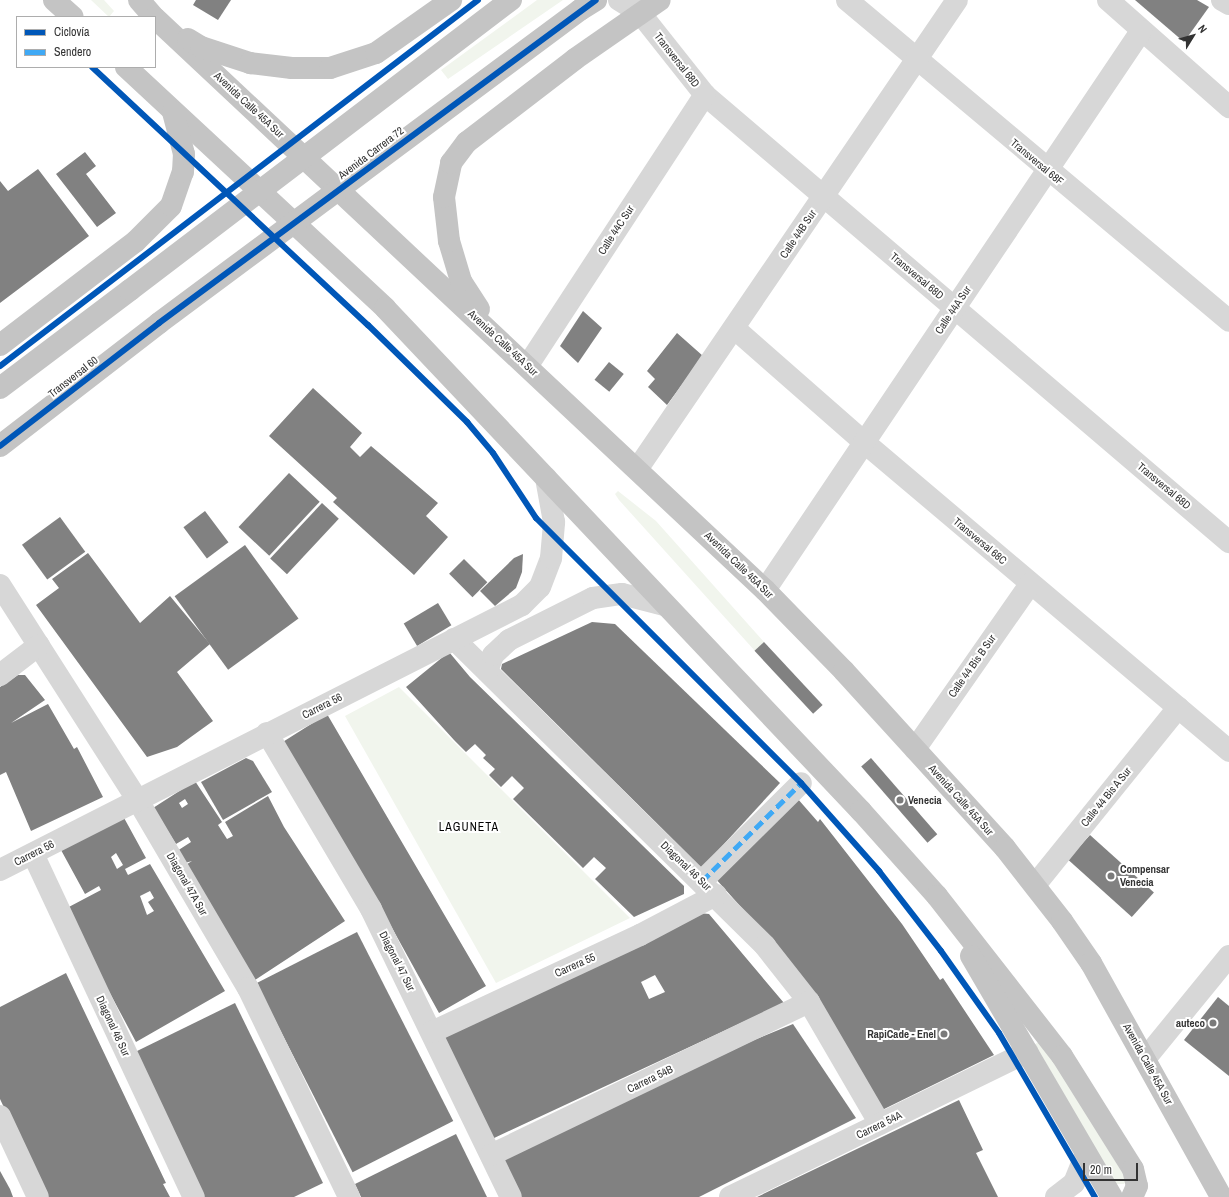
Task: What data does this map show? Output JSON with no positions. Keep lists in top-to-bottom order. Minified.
{"streets":{"highway":["Avenida Calle 45A Sur","Avenida Carrera 72","Transversal 60"],"street":["Transversal 68D","Transversal 68F","Calle 44C Sur","Calle 44B Sur","Calle 44A Sur","Transversal 68C","Calle 44 Bis B Sur","Carrera 56","Calle 44 Bis A Sur","Diagonal 46 Sur","Diagonal 47A Sur","Diagonal 47 Sur","Carrera 55","Diagonal 48 Sur","Carrera 54B","Carrera 54A"]},"crossings":[["Transversal 68D","Calle 44C Sur"],["Transversal 68D","Calle 44B Sur"],["Transversal 68D","Calle 44A Sur"],["Avenida Calle 45A Sur","Calle 44C Sur"],["Avenida Calle 45A Sur","Calle 44B Sur"],["Avenida Calle 45A Sur","Calle 44A Sur"],["Avenida Calle 45A Sur","Calle 44 Bis B Sur"],["Avenida Calle 45A Sur","Calle 44 Bis A Sur"],["Avenida Carrera 72","Transversal 60"],["Transversal 68F","Calle 44B Sur"],["Transversal 68F","Calle 44A Sur"],["Calle 44B Sur","Transversal 68C"],["Calle 44A Sur","Transversal 68C"],["Transversal 68C","Calle 44 Bis B Sur"],["Transversal 68C","Calle 44 Bis A Sur"],["Carrera 56","Diagonal 46 Sur"],["Carrera 56","Diagonal 47A Sur"],["Carrera 56","Diagonal 47 Sur"],["Carrera 56","Diagonal 48 Sur"],["Diagonal 46 Sur","Carrera 55"],["Diagonal 46 Sur","Carrera 54B"],["Diagonal 46 Sur","Carrera 54A"],["Diagonal 47 Sur","Carrera 55"],["Diagonal 47 Sur","Carrera 54B"]],"districts":["LAGUNETA"],"places":["Venecia","Compensar Venecia","auteco","RapiCade - Enel"],"legend":["Ciclovía","Sendero"],"scale_bar":"20 m","north":"top right"}
